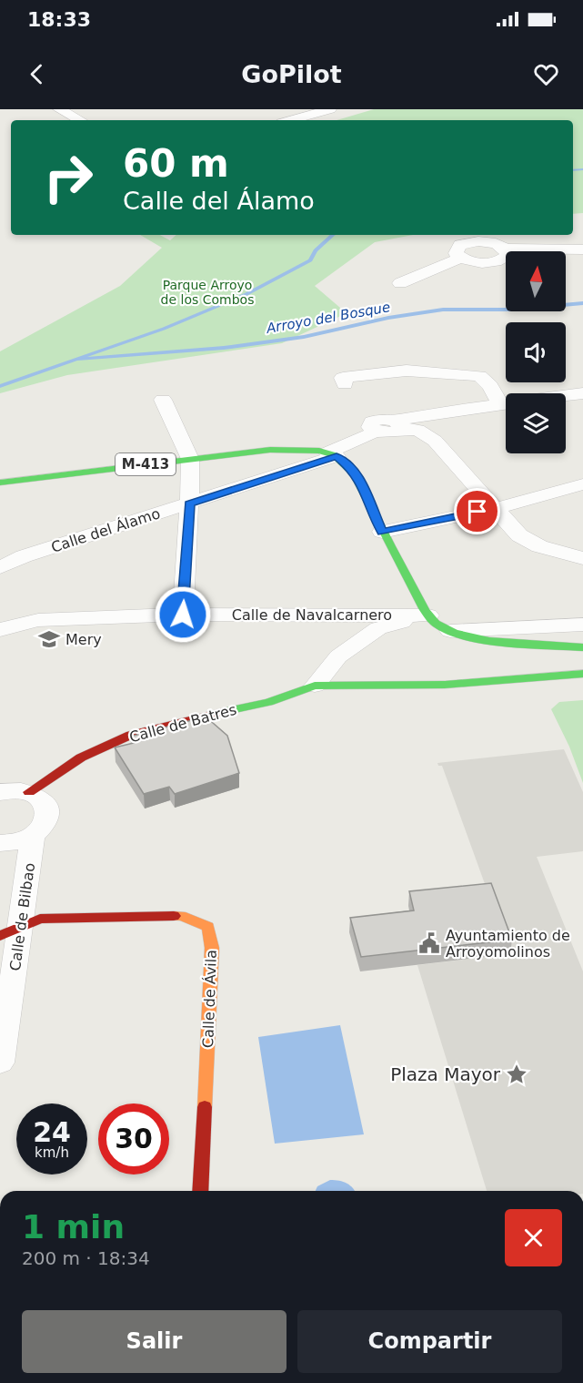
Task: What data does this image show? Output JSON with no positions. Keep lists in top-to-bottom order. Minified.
{"streets":{"street":["M-413","Calle del Álamo","Calle de Navalcarnero","Calle de Batres","Calle de Bilbao","Calle de Ávila"]},"crossings":[["M-413","Calle del Álamo"],["Calle de Bilbao","Calle de Ávila"]],"water":["Arroyo del Bosque"],"parks":["Parque Arroyo de los Combos"],"places":{"school or university":["Mery"],"public building":["Ayuntamiento de Arroyomolinos"],"place":["Plaza Mayor"]},"north":"top","page":{"status":"18:33","header":"GoPilot","turn":["60 m","Calle del Álamo"],"speed":"24 km/h","limit":"30","heading":["1 min","200 m · 18:34"],"buttons":["Salir","Compartir"]}}
